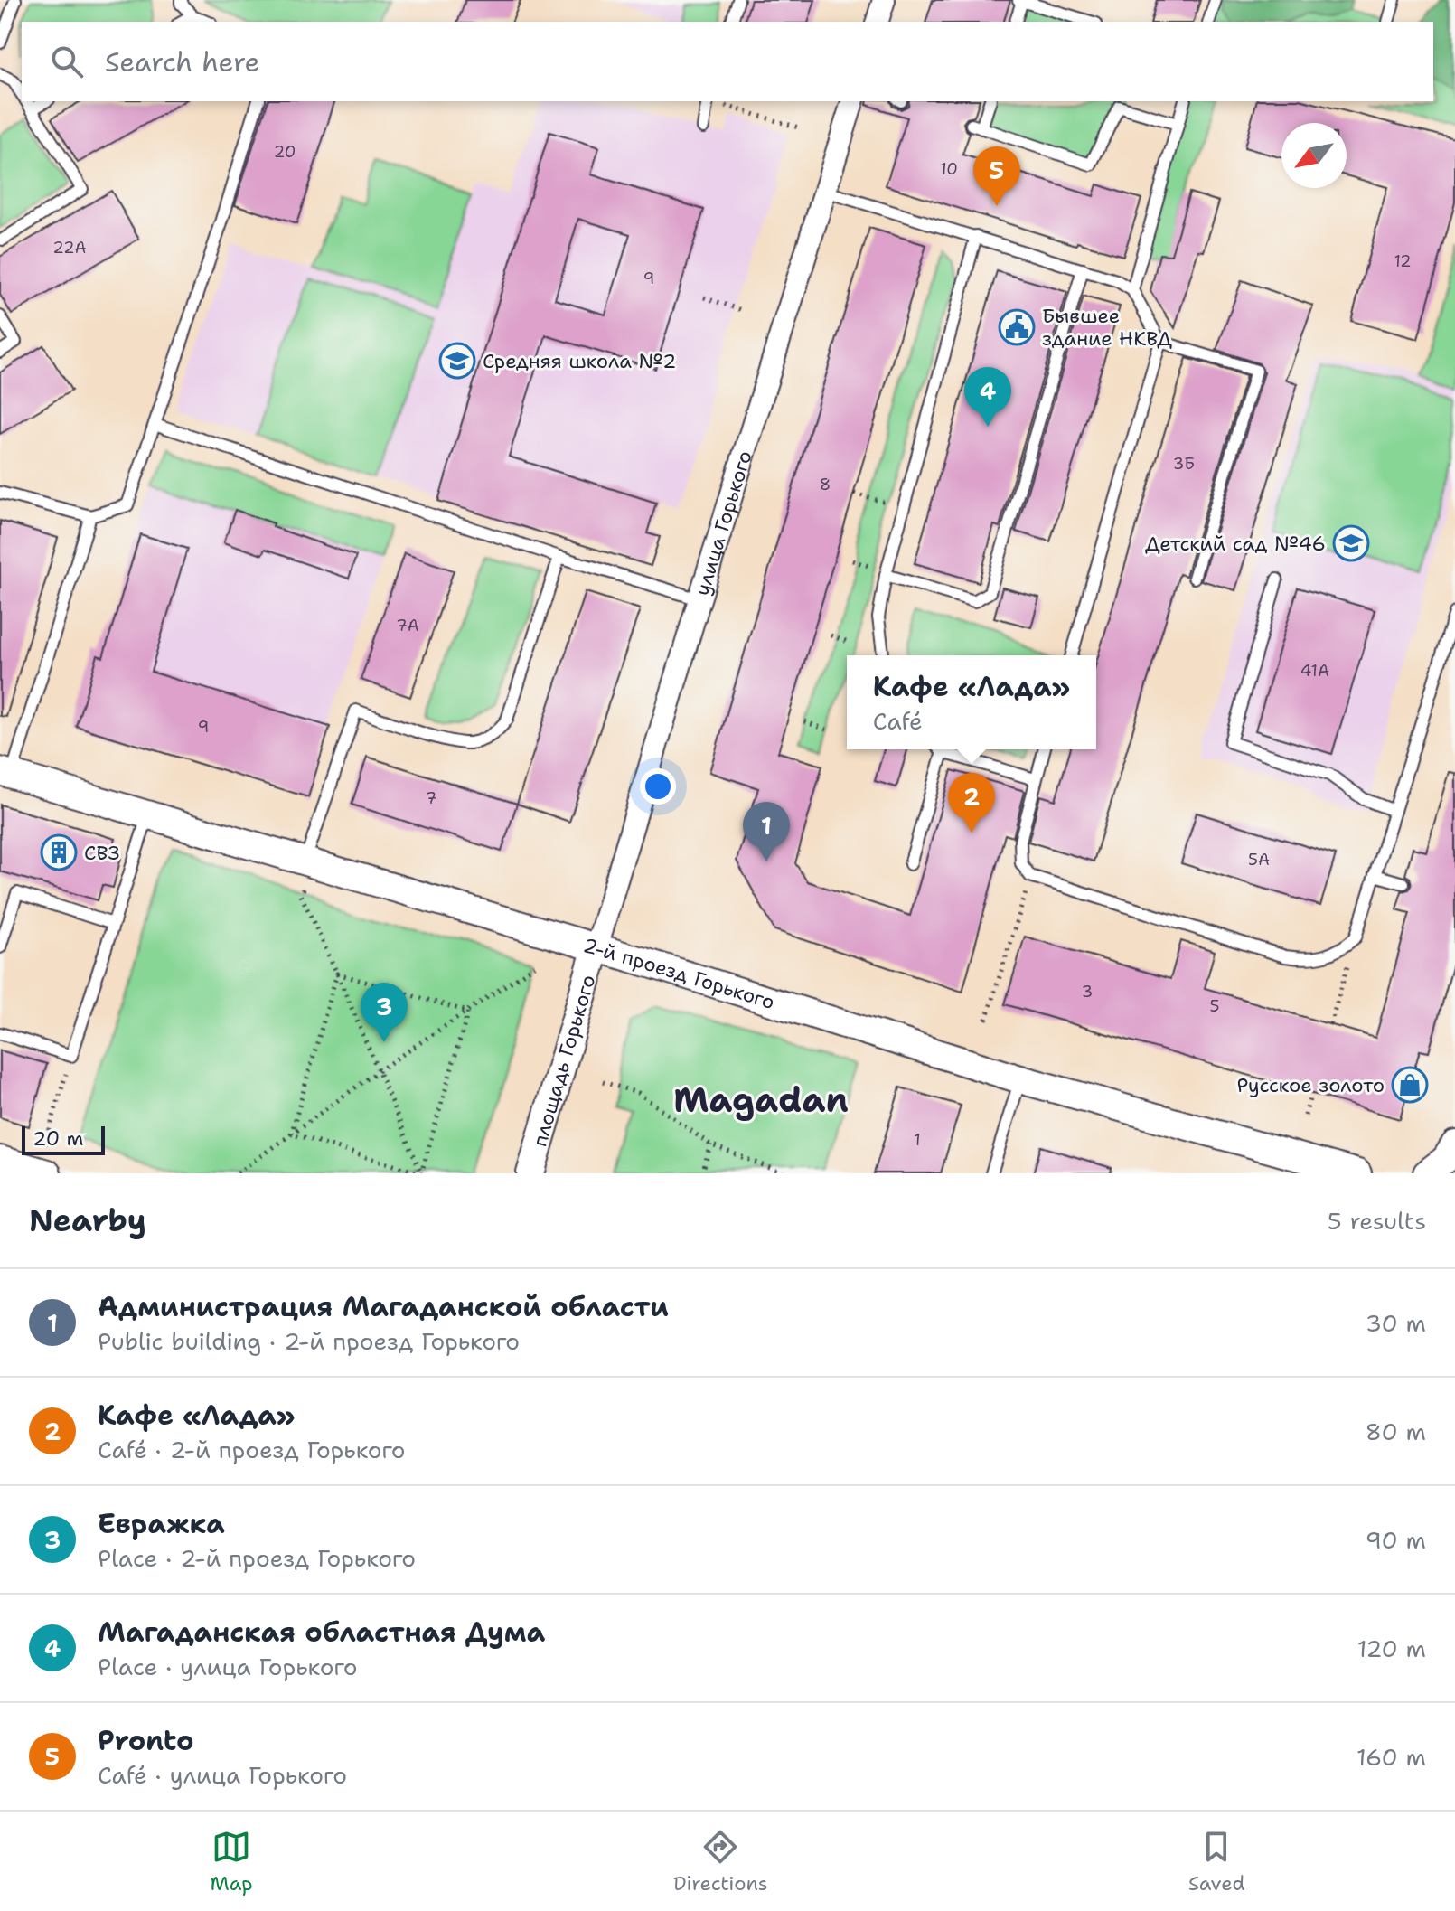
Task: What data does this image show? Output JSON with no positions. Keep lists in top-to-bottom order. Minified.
{"streets":{"street":["улица Горького","2-й проезд Горького","площадь Горького"]},"crossings":[["улица Горького","2-й проезд Горького"],["улица Горького","площадь Горького"],["2-й проезд Горького","площадь Горького"]],"districts":["Magadan"],"places":{"public building":["Бывшее здание НКВД"],"school or university":["Средняя школа №2","Детский сад №46"],"building":["СВЗ"],"shop":["Русское золото"]},"house_numbers":["20","10","22А","12","9","3Б","8","7А","41А","9","7","5А","3","5","1"],"scale_bar":"20 m","north":"bottom left","page":{"search":"Search here","pins":["5","4","2","1","3"],"popup":["Кафе «Лада»","Café"],"scale":"20 m","heading":["Nearby","5 results"],"list":[{"mark":"1","name":"Администрация Магаданской области","note":"Public building · 2-й проезд Горького","value":"30 m"},{"mark":"2","name":"Кафе «Лада»","note":"Café · 2-й проезд Горького","value":"80 m"},{"mark":"3","name":"Евражка","note":"Place · 2-й проезд Горького","value":"90 m"},{"mark":"4","name":"Магаданская областная Дума","note":"Place · улица Горького","value":"120 m"},{"mark":"5","name":"Pronto","note":"Café · улица Горького","value":"160 m"}],"nav":["Map","Directions","Saved"]}}
